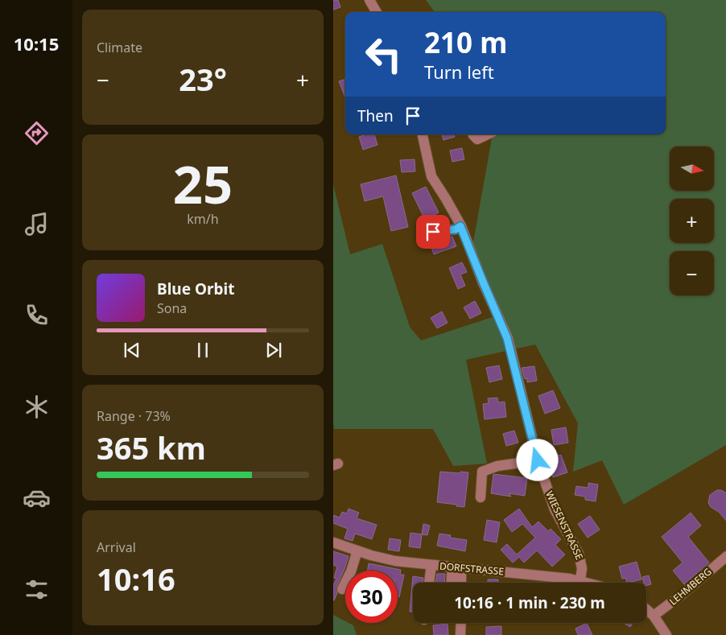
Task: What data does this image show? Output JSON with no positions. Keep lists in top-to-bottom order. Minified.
{"streets":{"street":["WIESENSTRASSE","DORFSTRASSE","LEHMBERG"]},"crossings":[["WIESENSTRASSE","DORFSTRASSE"]],"north":"right","page":{"tabs":"10:15","tile":["Climate",["25","km/h"],["Range · 73%","365 km"],["Arrival","10:16"]],"turn":["210 m","Turn left"],"heat":["−","23°","+"],"then":"Then","map_buttons":["+","−"],"song":["Blue Orbit","Sona"],"limit":"30","trip":"10:16 · 1 min · 230 m"}}
